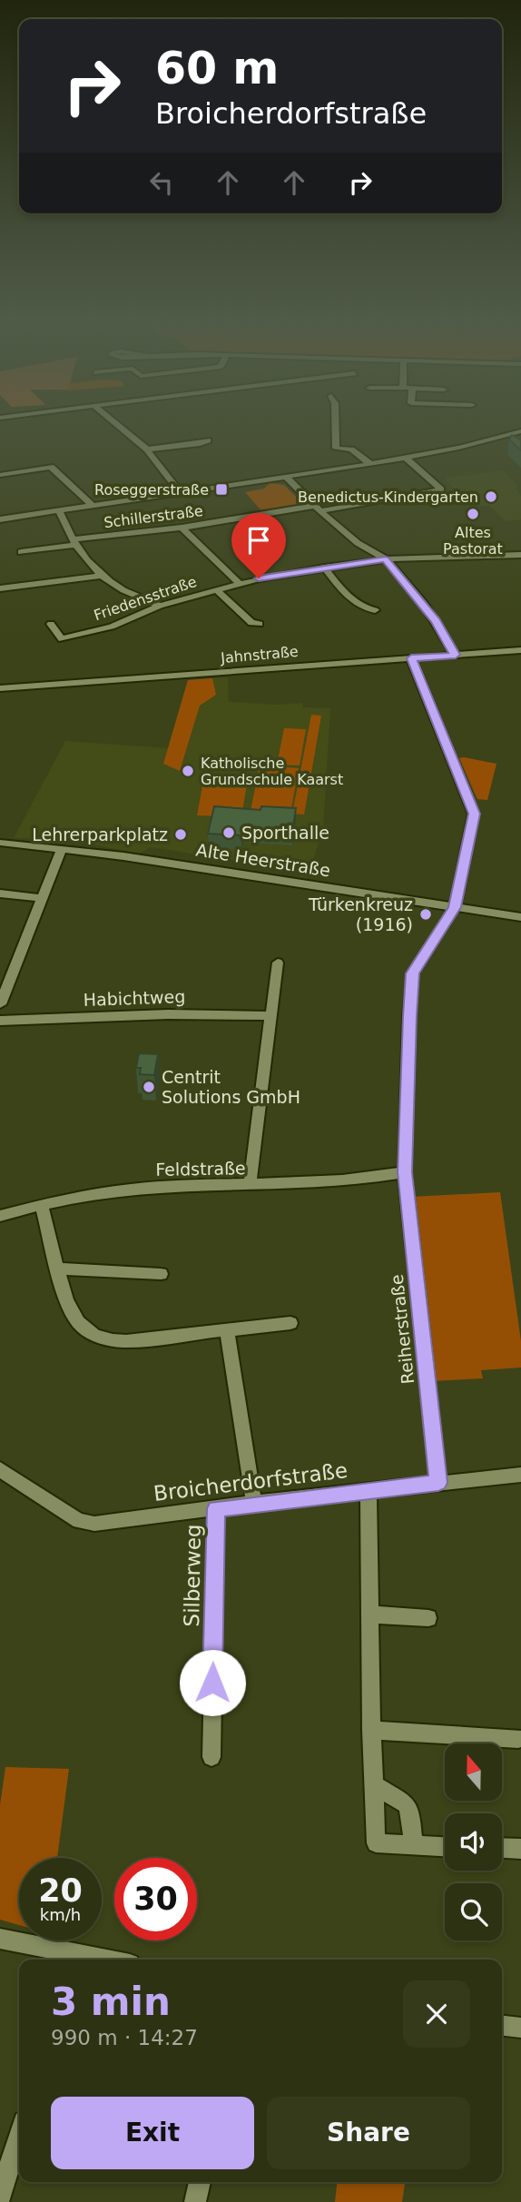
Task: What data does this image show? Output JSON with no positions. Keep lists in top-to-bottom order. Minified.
{"streets":{"street":["Schillerstraße","Friedensstraße","Jahnstraße","Alte Heerstraße","Habichtweg","Feldstraße","Reiherstraße","Broicherdorfstraße","Silberweg"]},"crossings":[["Jahnstraße","Reiherstraße"],["Alte Heerstraße","Reiherstraße"],["Feldstraße","Reiherstraße"],["Reiherstraße","Broicherdorfstraße"],["Broicherdorfstraße","Silberweg"]],"places":{"transit":["Roseggerstraße"],"other":["Benedictus-Kindergarten","Altes Pastorat","Katholische Grundschule Kaarst","Sporthalle","Lehrerparkplatz","Türkenkreuz (1916)","Centrit Solutions GmbH"]},"north":"top","page":{"turn":["60 m","Broicherdorfstraße"],"speed":"20 km/h","limit":"30","heading":["3 min","990 m · 14:27"],"buttons":["Exit","Share"]}}
